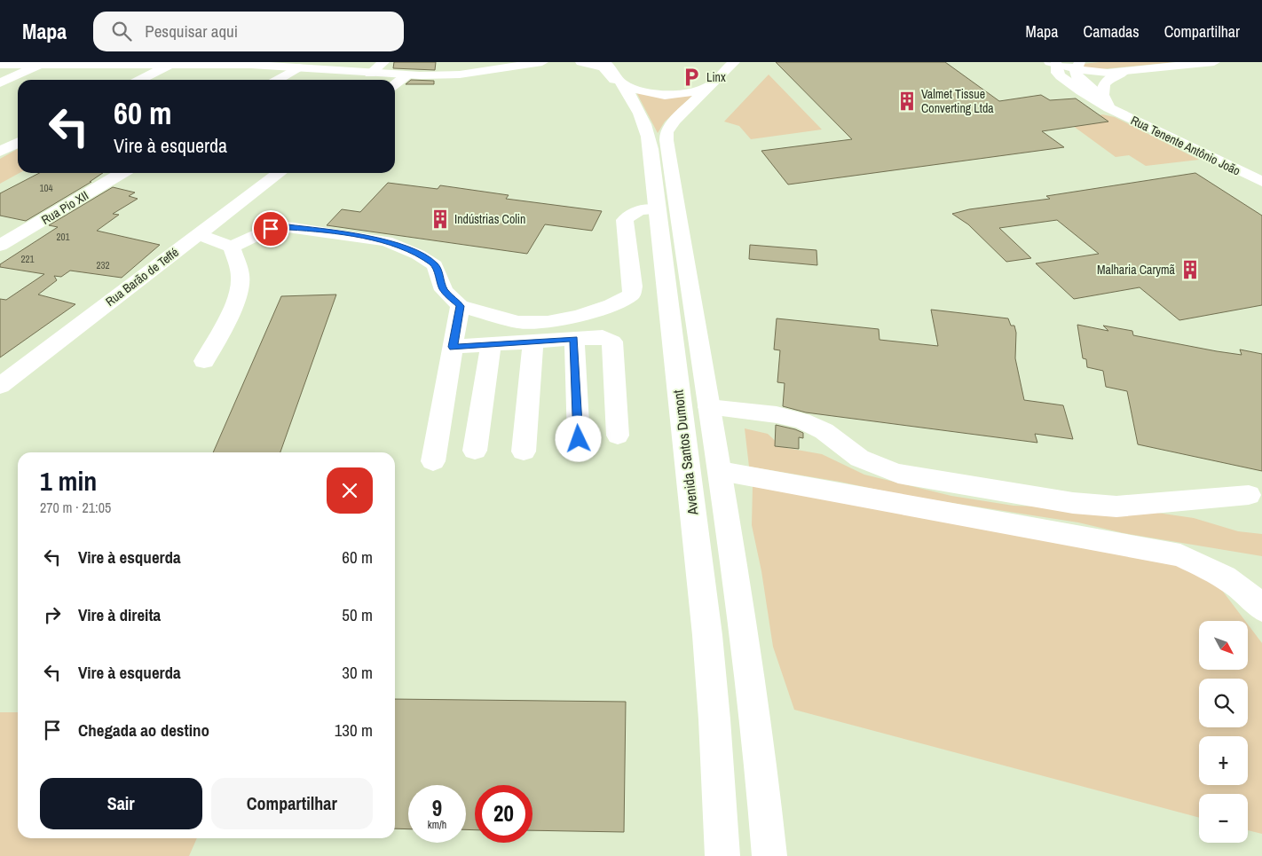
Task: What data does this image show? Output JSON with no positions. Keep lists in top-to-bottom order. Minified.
{"streets":{"main road":["Rua Tenente Antônio João","Rua Pio XII","Rua Barão de Teffé","Avenida Santos Dumont"]},"places":{"parking":["Linx"],"building":["Valmet Tissue Converting Ltda","Indústrias Colin","Malharia Carymã"]},"house_numbers":["104","201","221","232"],"north":"bottom right","page":{"header":"Mapa","search":"Pesquisar aqui","nav":["Mapa","Camadas","Compartilhar"],"turn":["60 m","Vire à esquerda"],"heading":["1 min","270 m · 21:05"],"list":[{"name":"Vire à esquerda","value":"60 m"},{"name":"Vire à direita","value":"50 m"},{"name":"Vire à esquerda","value":"30 m"},{"name":"Chegada ao destino","value":"130 m"}],"map_buttons":["+","−"],"buttons":["Sair","Compartilhar"],"speed":"9 km/h","limit":"20"}}
